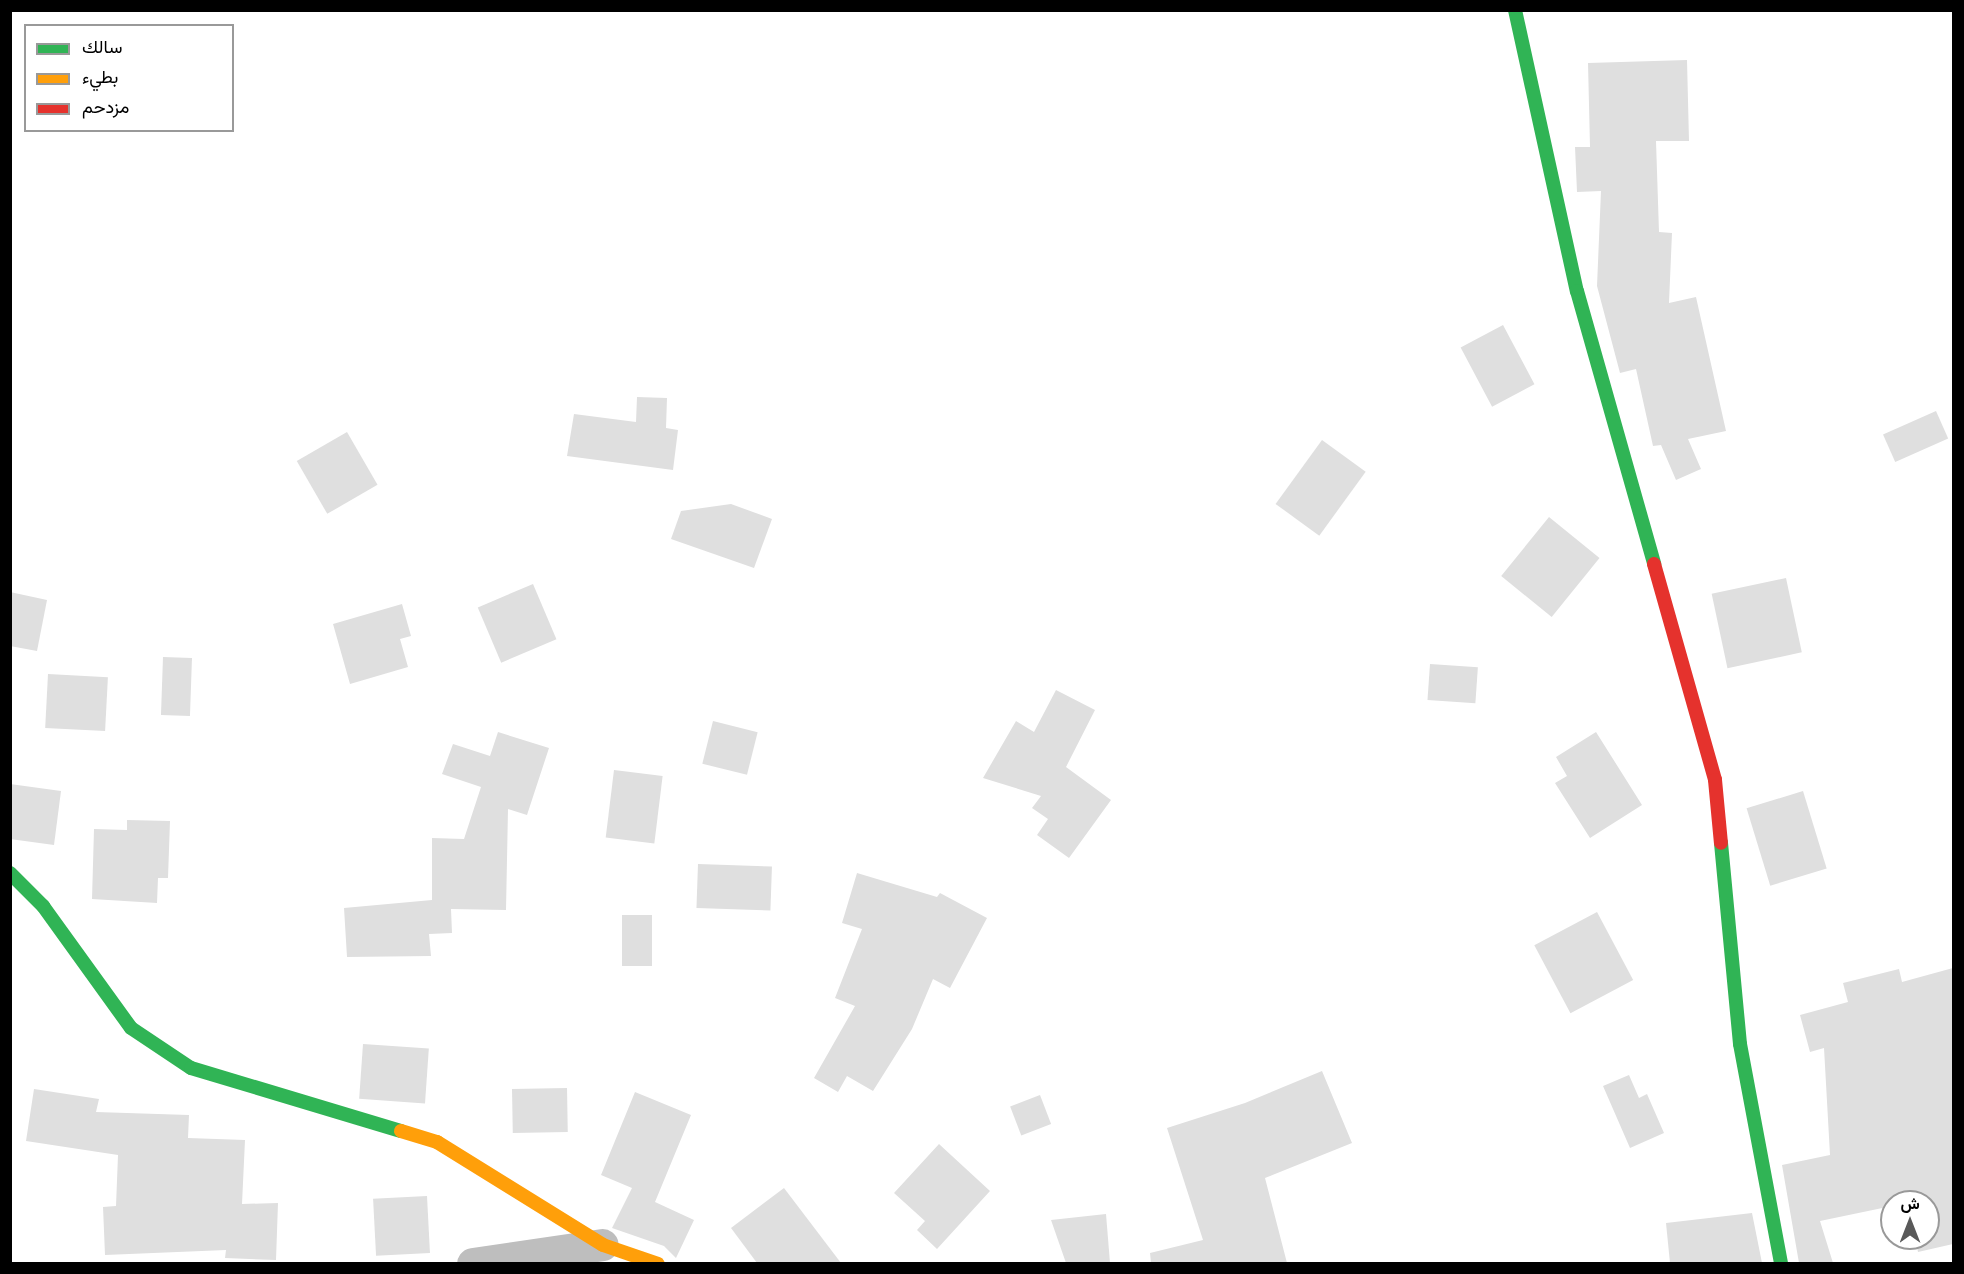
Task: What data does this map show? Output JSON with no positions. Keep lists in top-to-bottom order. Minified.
{"legend":["سالك","بطيء","مزدحم"],"north":"top"}
